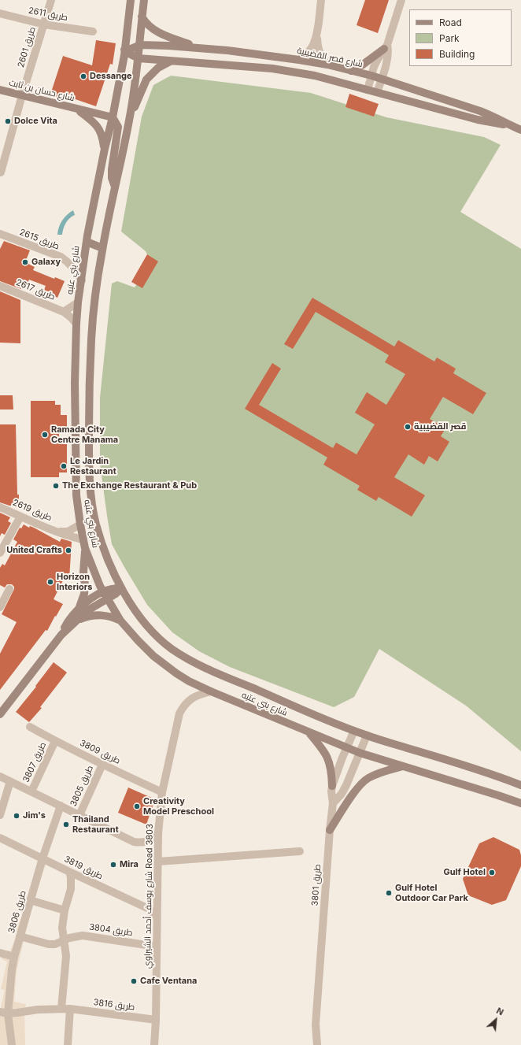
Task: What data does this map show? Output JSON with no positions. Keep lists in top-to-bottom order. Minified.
{"streets":{"main road":["شارع قصر القضيبية","شارع حسان بن ثابت","شارع بني عتبه"],"street":["طريق 2611","طريق 2601","طريق 2615","طريق 2617","طريق 2619","طريق 3809","طريق 3807","طريق 3805","طريق 3819","طريق 3801","شارع يوسف أحمد الشيراوي Road 3803","طريق 3806","طريق 3804","طريق 3816"]},"crossings":[["طريق 2611","طريق 2601"],["طريق 2601","شارع حسان بن ثابت"],["شارع قصر القضيبية","شارع بني عتبه"],["شارع حسان بن ثابت","شارع بني عتبه"],["طريق 2615","شارع بني عتبه"],["شارع بني عتبه","طريق 2617"],["شارع بني عتبه","طريق 2619"],["شارع بني عتبه","شارع يوسف أحمد الشيراوي Road 3803"],["طريق 3809","طريق 3807"],["طريق 3809","طريق 3805"],["طريق 3809","شارع يوسف أحمد الشيراوي Road 3803"],["طريق 3819","شارع يوسف أحمد الشيراوي Road 3803"],["طريق 3819","طريق 3806"],["شارع يوسف أحمد الشيراوي Road 3803","طريق 3804"],["شارع يوسف أحمد الشيراوي Road 3803","طريق 3816"],["طريق 3806","طريق 3804"],["طريق 3806","طريق 3816"]],"places":["Dessange","Dolce Vita","Galaxy","قصر القضيبية","Ramada City Centre Manama","Le Jardin Restaurant","The Exchange Restaurant & Pub","United Crafts","Horizon Interiors","Creativity Model Preschool","Jim's","Thailand Restaurant","Mira","Gulf Hotel","Gulf Hotel Outdoor Car Park","Cafe Ventana"],"legend":["Road","Park","Building"],"north":"top right"}
